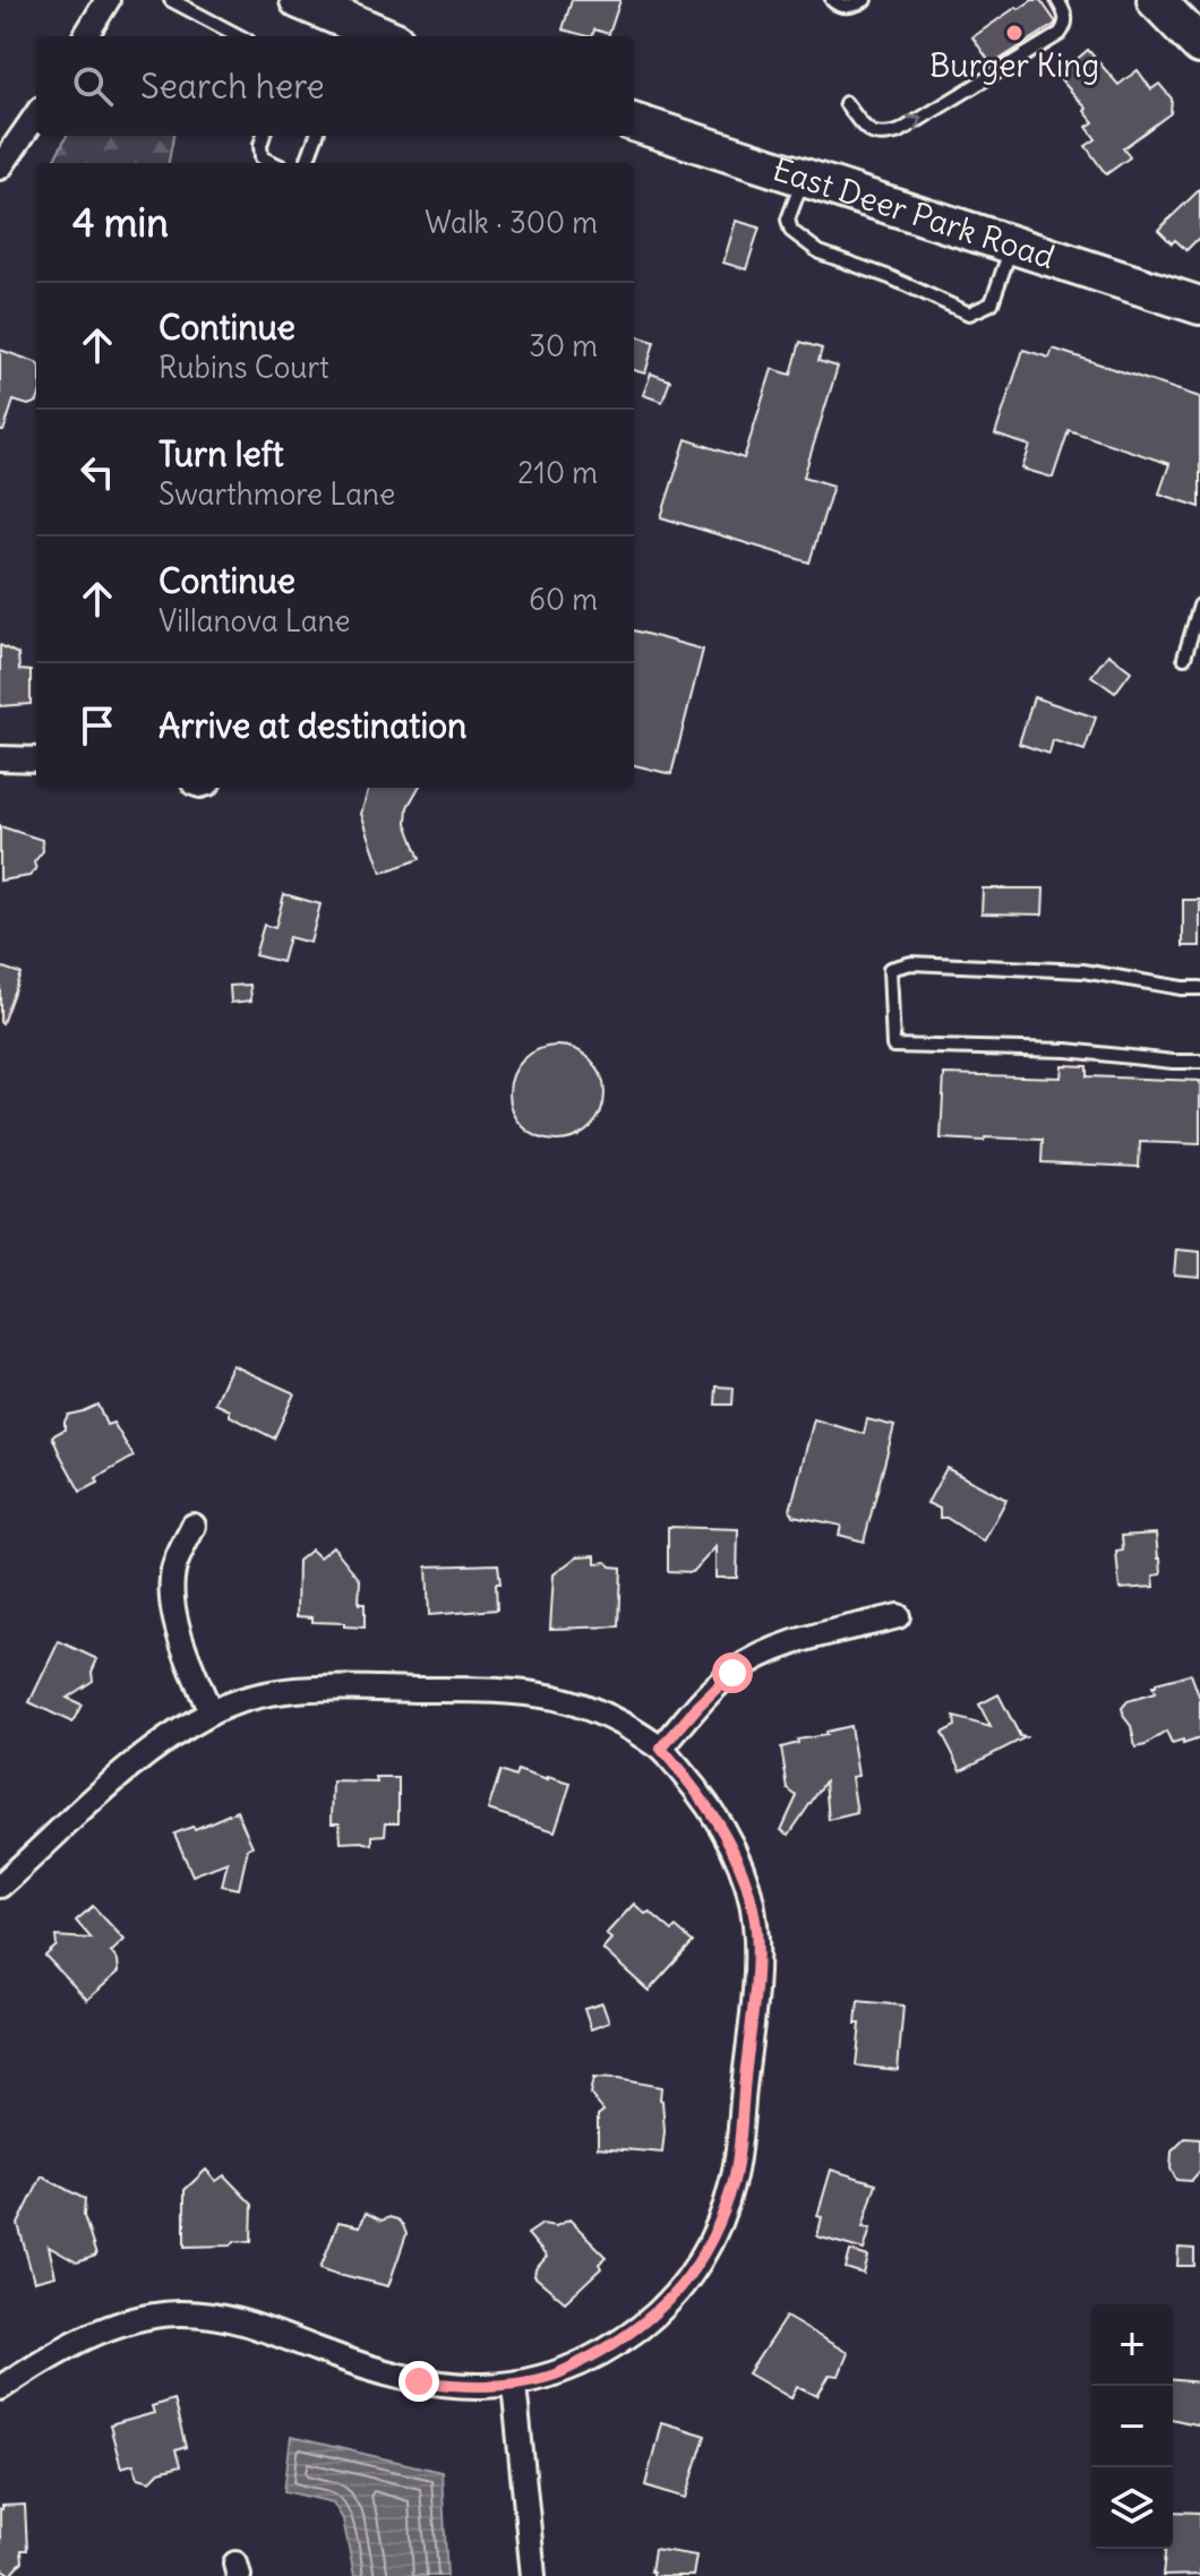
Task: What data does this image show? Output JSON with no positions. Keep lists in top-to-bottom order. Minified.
{"streets":{"main road":["East Deer Park Road"]},"places":["Burger King"],"page":{"search":"Search here","heading":["4 min","Walk · 300 m"],"list":[["Continue","Rubins Court","30 m"],["Turn left","Swarthmore Lane","210 m"],["Continue","Villanova Lane","60 m"],"Arrive at destination"],"map_buttons":["+","−"]}}
